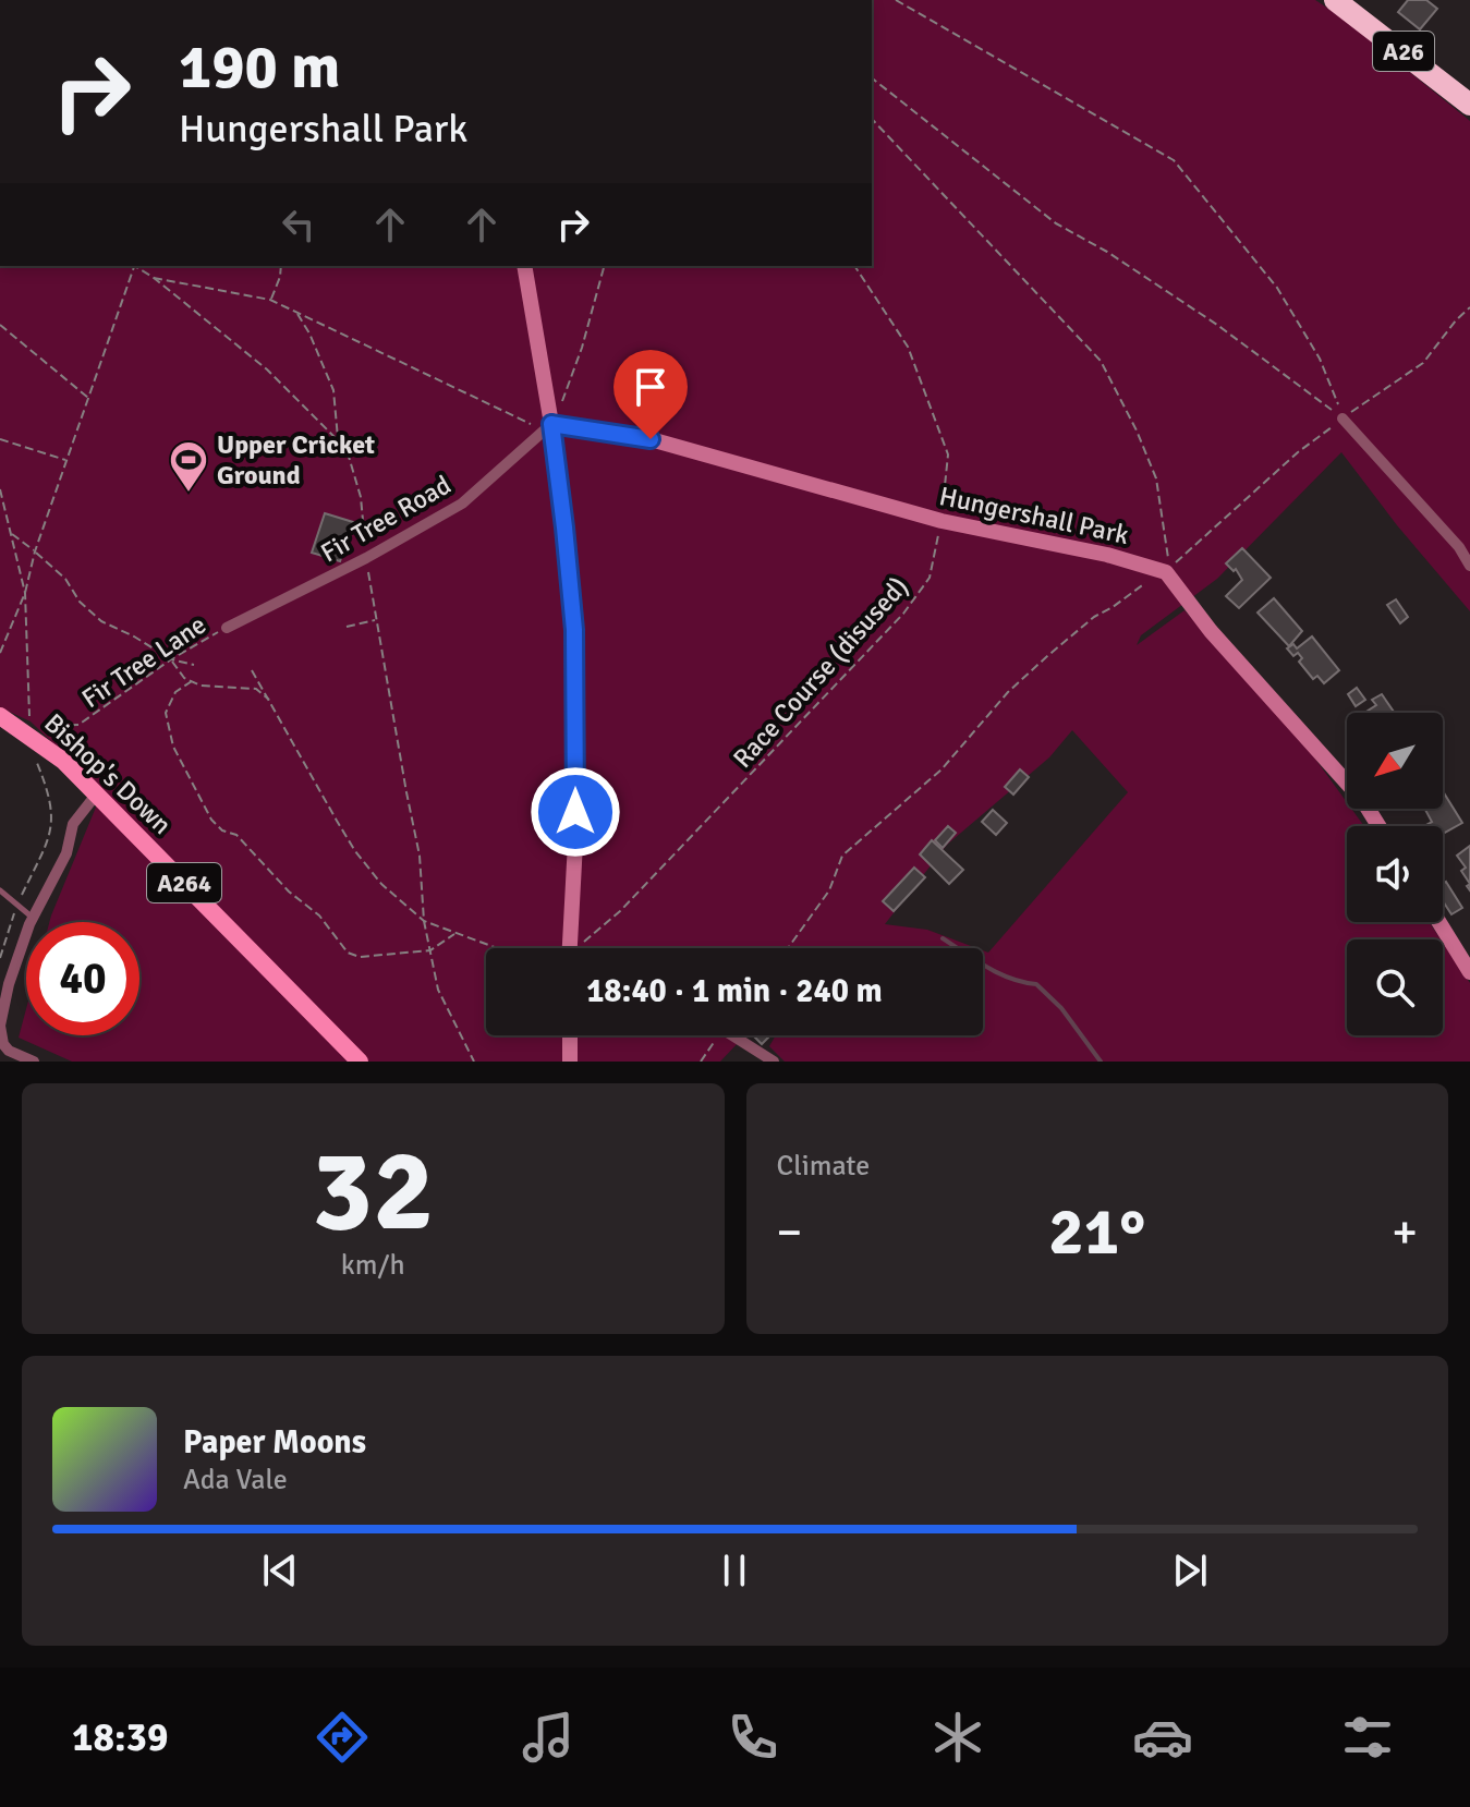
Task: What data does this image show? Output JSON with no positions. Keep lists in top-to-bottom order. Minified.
{"streets":{"highway":["A26"],"main road":["Bishop's Down","A264"],"street":["Hungershall Park","Fir Tree Road"],"path":["Fir Tree Lane","Race Course (disused)"]},"crossings":[["Hungershall Park","Fir Tree Road"],["Hungershall Park","Race Course (disused)"],["Fir Tree Road","Fir Tree Lane"]],"places":{"sports":["Upper Cricket Ground"]},"north":"bottom left","page":{"turn":["190 m","Hungershall Park"],"limit":"40","trip":"18:40 · 1 min · 240 m","tile":[["32","km/h"],"Climate"],"heat":["−","21°","+"],"song":["Paper Moons","Ada Vale"],"tabs":"18:39"}}
